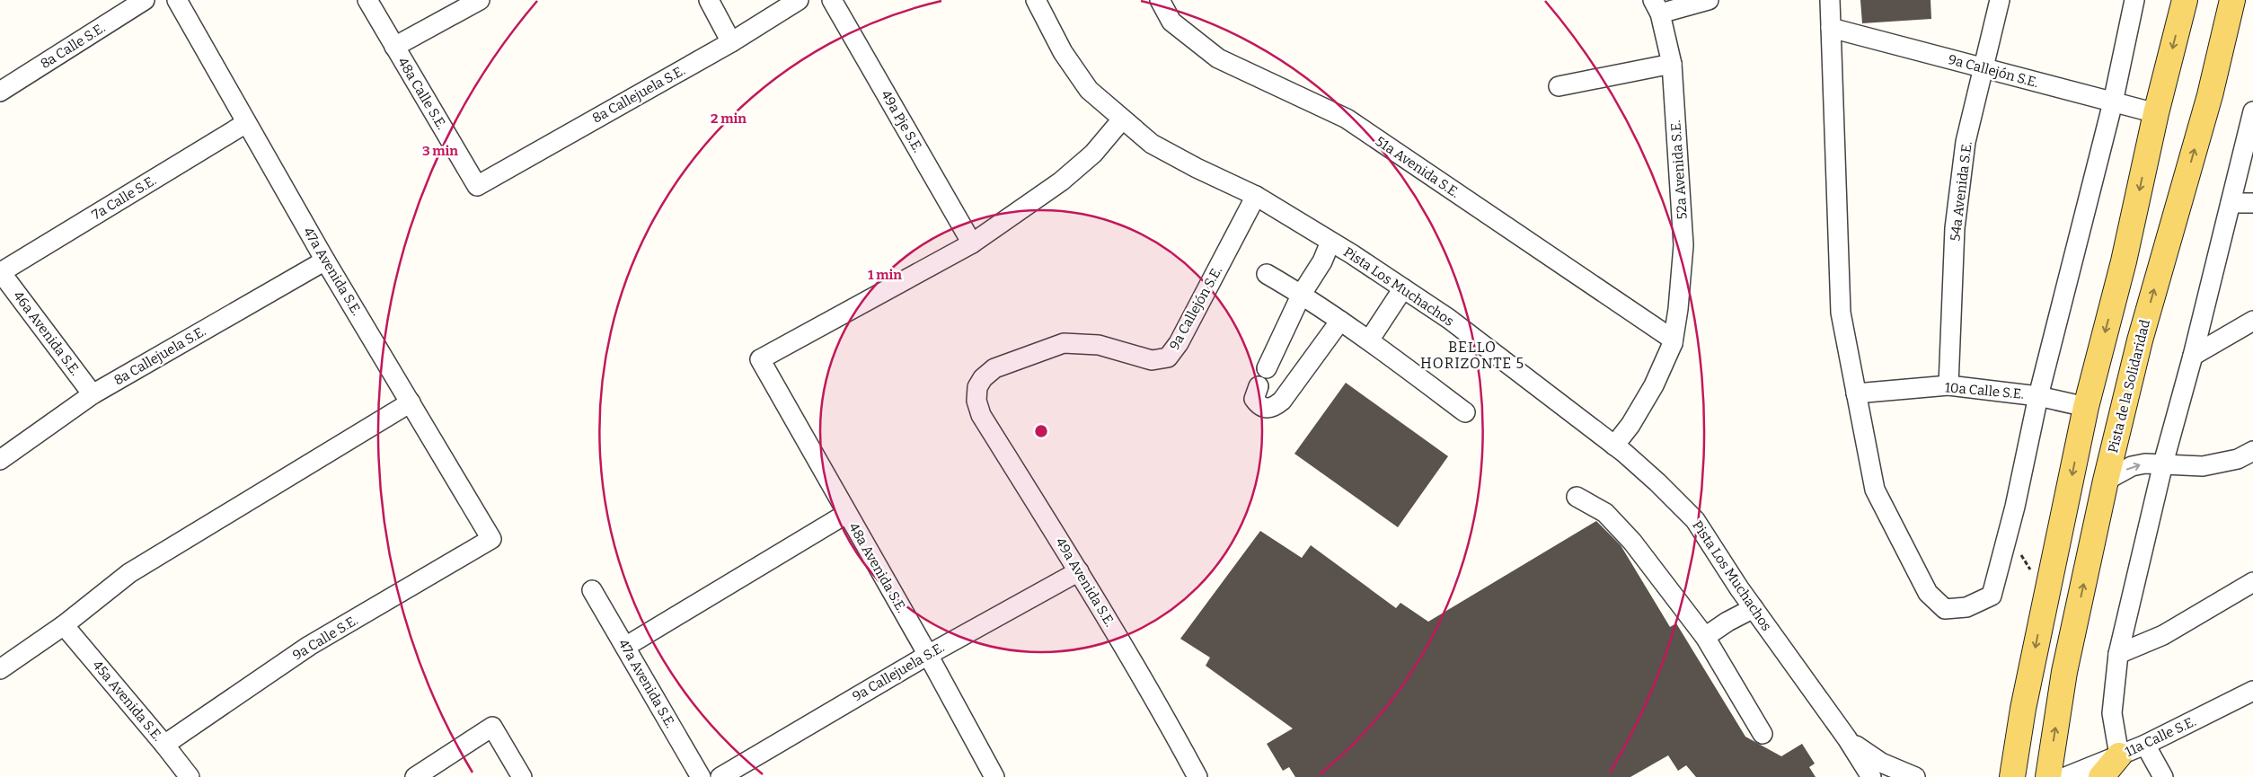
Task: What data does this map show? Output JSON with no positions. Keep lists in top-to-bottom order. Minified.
{"streets":{"main road":["Pista de la Solidaridad"],"street":["8a Calle S.E.","9a Callejón S.E.","48a Calle S.E.","8a Callejuela S.E.","49a Pje S.E.","51a Avenida S.E.","52a Avenida S.E.","54a Avenida S.E.","7a Calle S.E.","47a Avenida S.E.","Pista Los Muchachos","46a Avenida S.E.","10a Calle S.E.","48a Avenida S.E.","49a Avenida S.E.","9a Calle S.E.","9a Callejuela S.E.","45a Avenida S.E.","11a Calle S.E."]},"crossings":[["9a Callejón S.E.","54a Avenida S.E."],["9a Callejón S.E.","Pista Los Muchachos"],["9a Callejón S.E.","49a Avenida S.E."],["48a Calle S.E.","8a Callejuela S.E."],["8a Callejuela S.E.","47a Avenida S.E."],["8a Callejuela S.E.","46a Avenida S.E."],["49a Pje S.E.","48a Avenida S.E."],["51a Avenida S.E.","52a Avenida S.E."],["54a Avenida S.E.","10a Calle S.E."],["7a Calle S.E.","47a Avenida S.E."],["7a Calle S.E.","46a Avenida S.E."],["47a Avenida S.E.","9a Calle S.E."],["48a Avenida S.E.","9a Callejuela S.E."],["49a Avenida S.E.","9a Callejuela S.E."],["9a Calle S.E.","45a Avenida S.E."]],"districts":["BELLO HORIZONTE 5"],"rings":["2 min","3 min","1 min"]}
